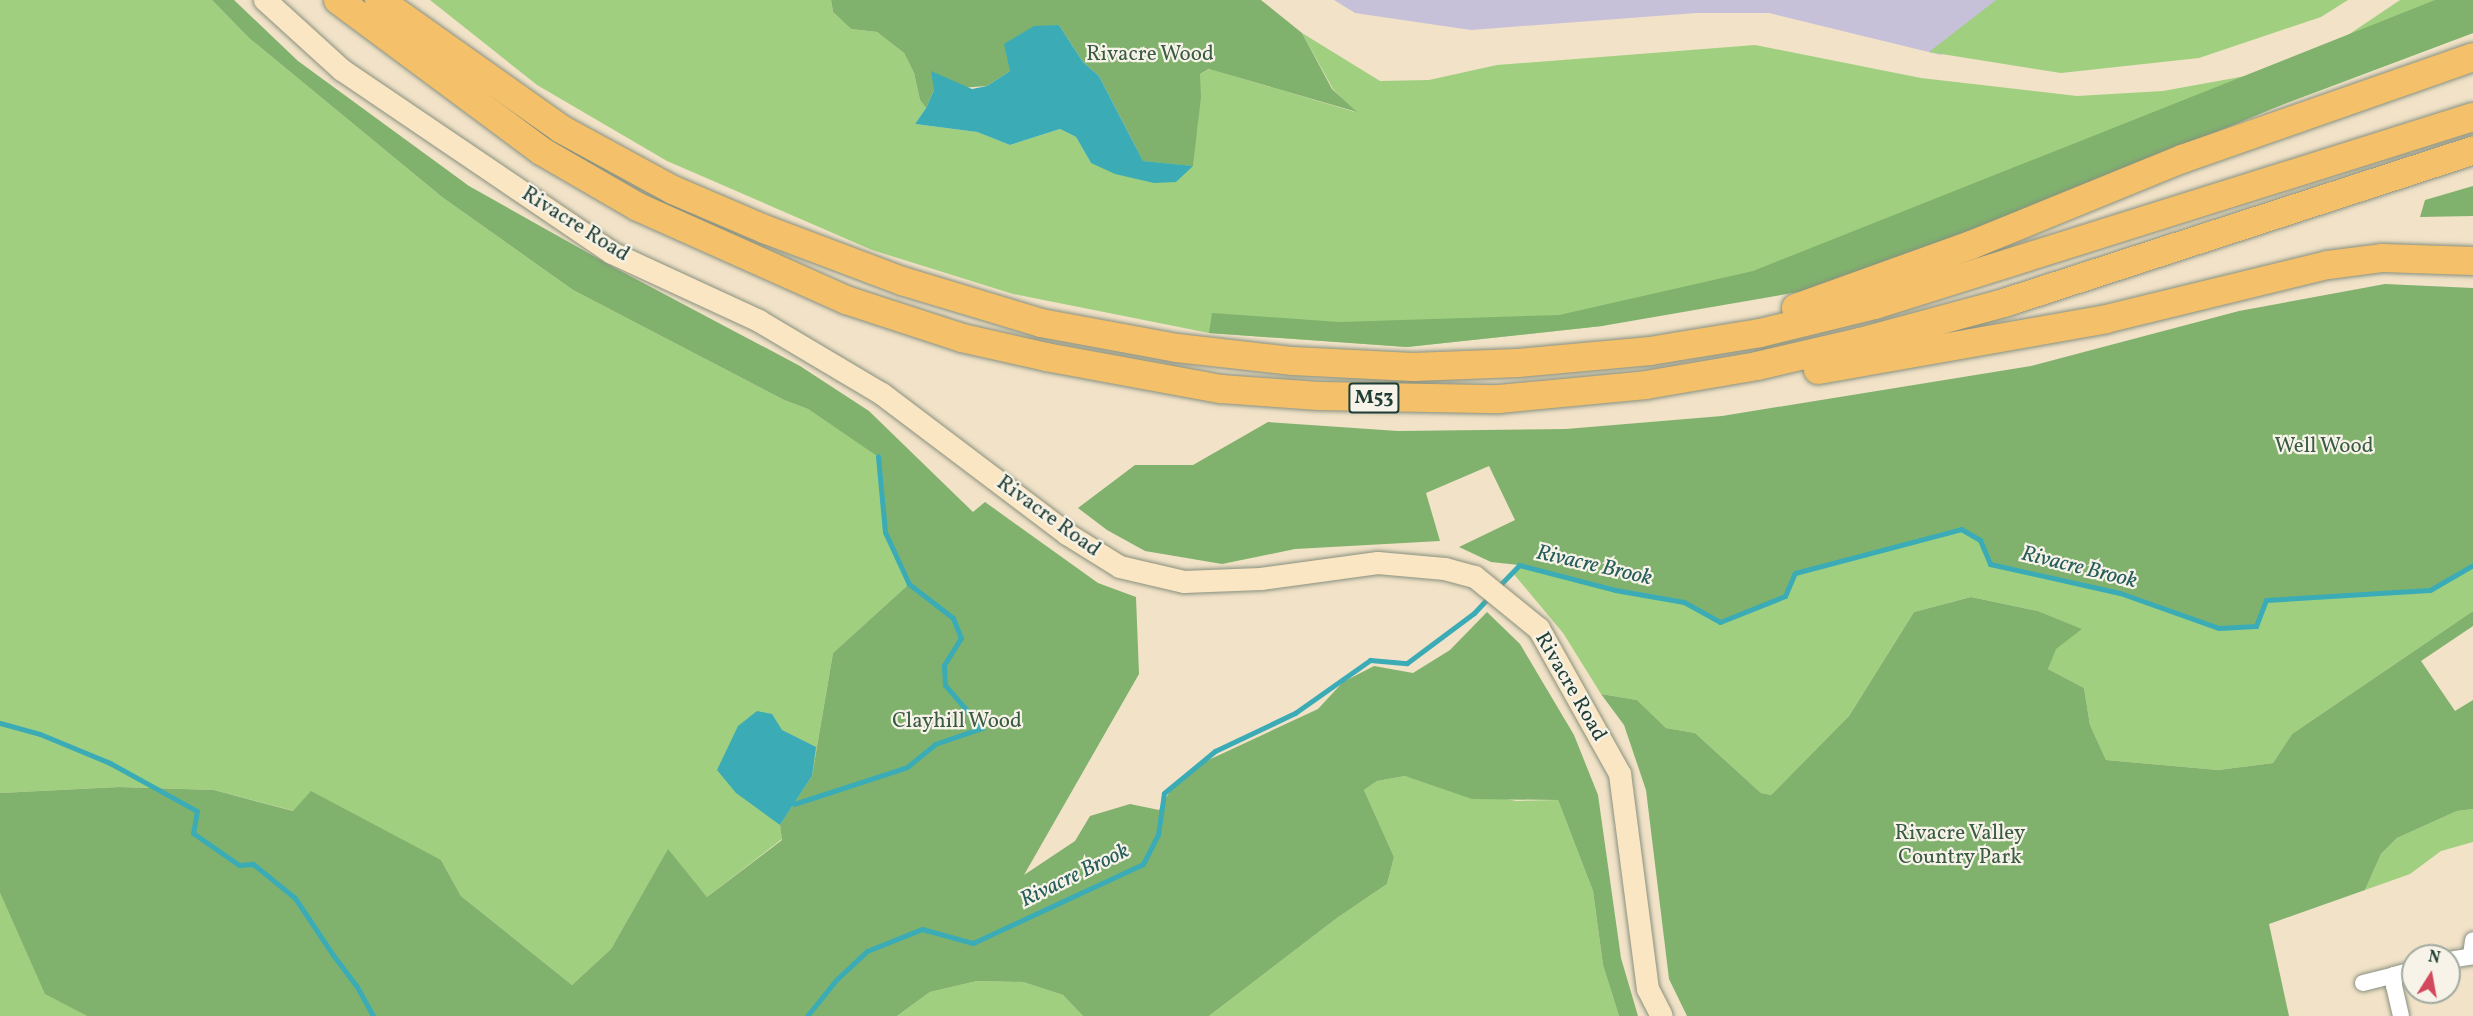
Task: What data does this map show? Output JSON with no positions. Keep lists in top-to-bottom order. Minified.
{"streets":{"highway":["M53"],"main road":["Rivacre Road"]},"water":["Rivacre Brook"],"parks":["Rivacre Wood","Well Wood","Clayhill Wood","Rivacre Valley Country Park"],"north":"top"}
